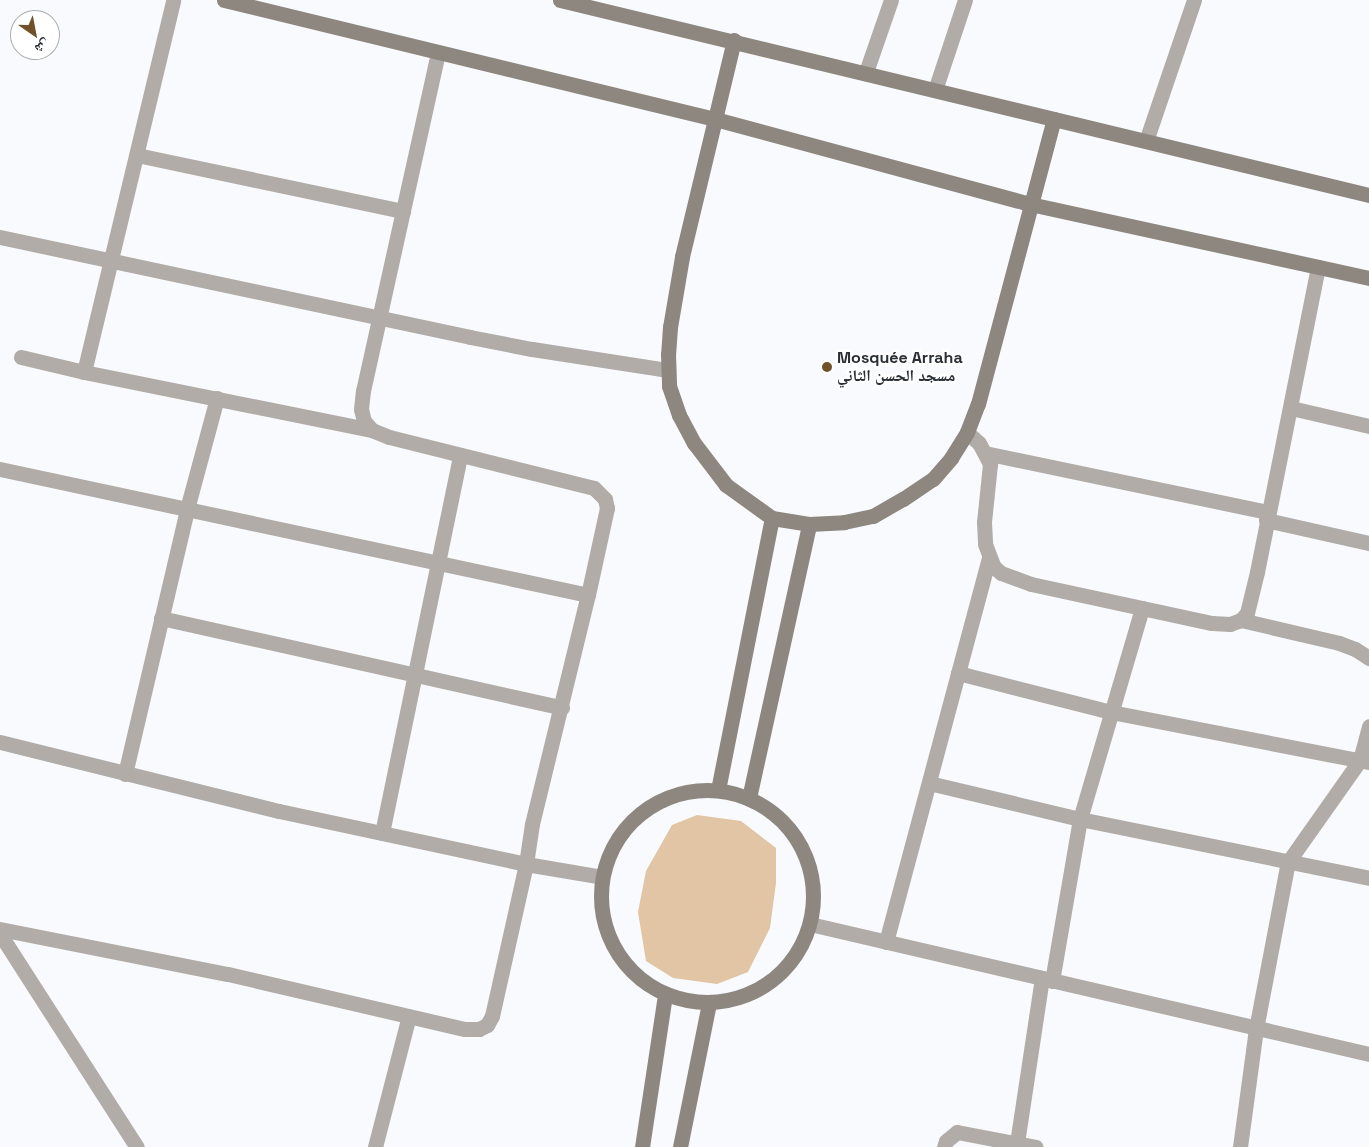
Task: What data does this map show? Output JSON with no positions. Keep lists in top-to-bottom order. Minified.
{"places":["Mosquée Arraha مسجد الحسن الثاني"],"north":"bottom right"}
